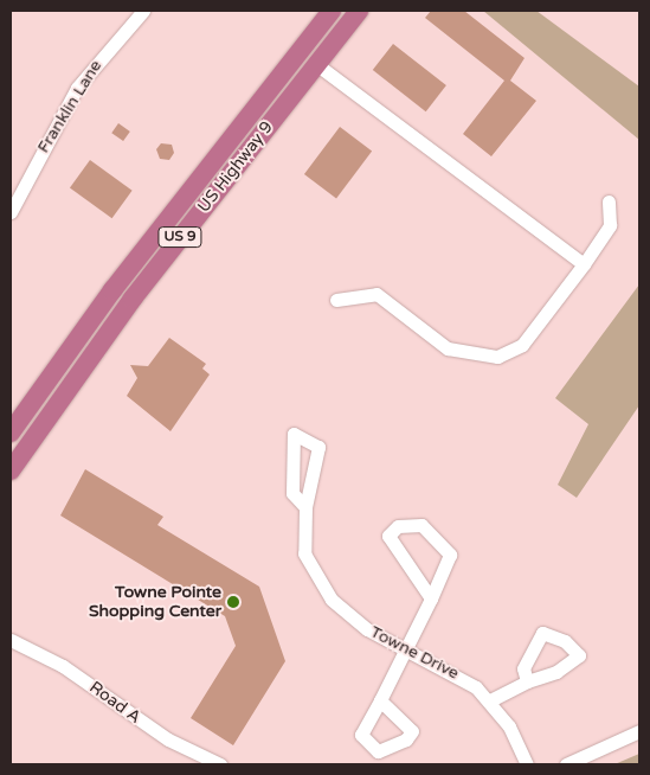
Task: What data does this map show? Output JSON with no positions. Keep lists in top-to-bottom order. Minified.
{"streets":{"highway":["US Highway 9","US 9"],"street":["Franklin Lane","Towne Drive","Road A"]},"places":["Towne Pointe Shopping Center"]}
